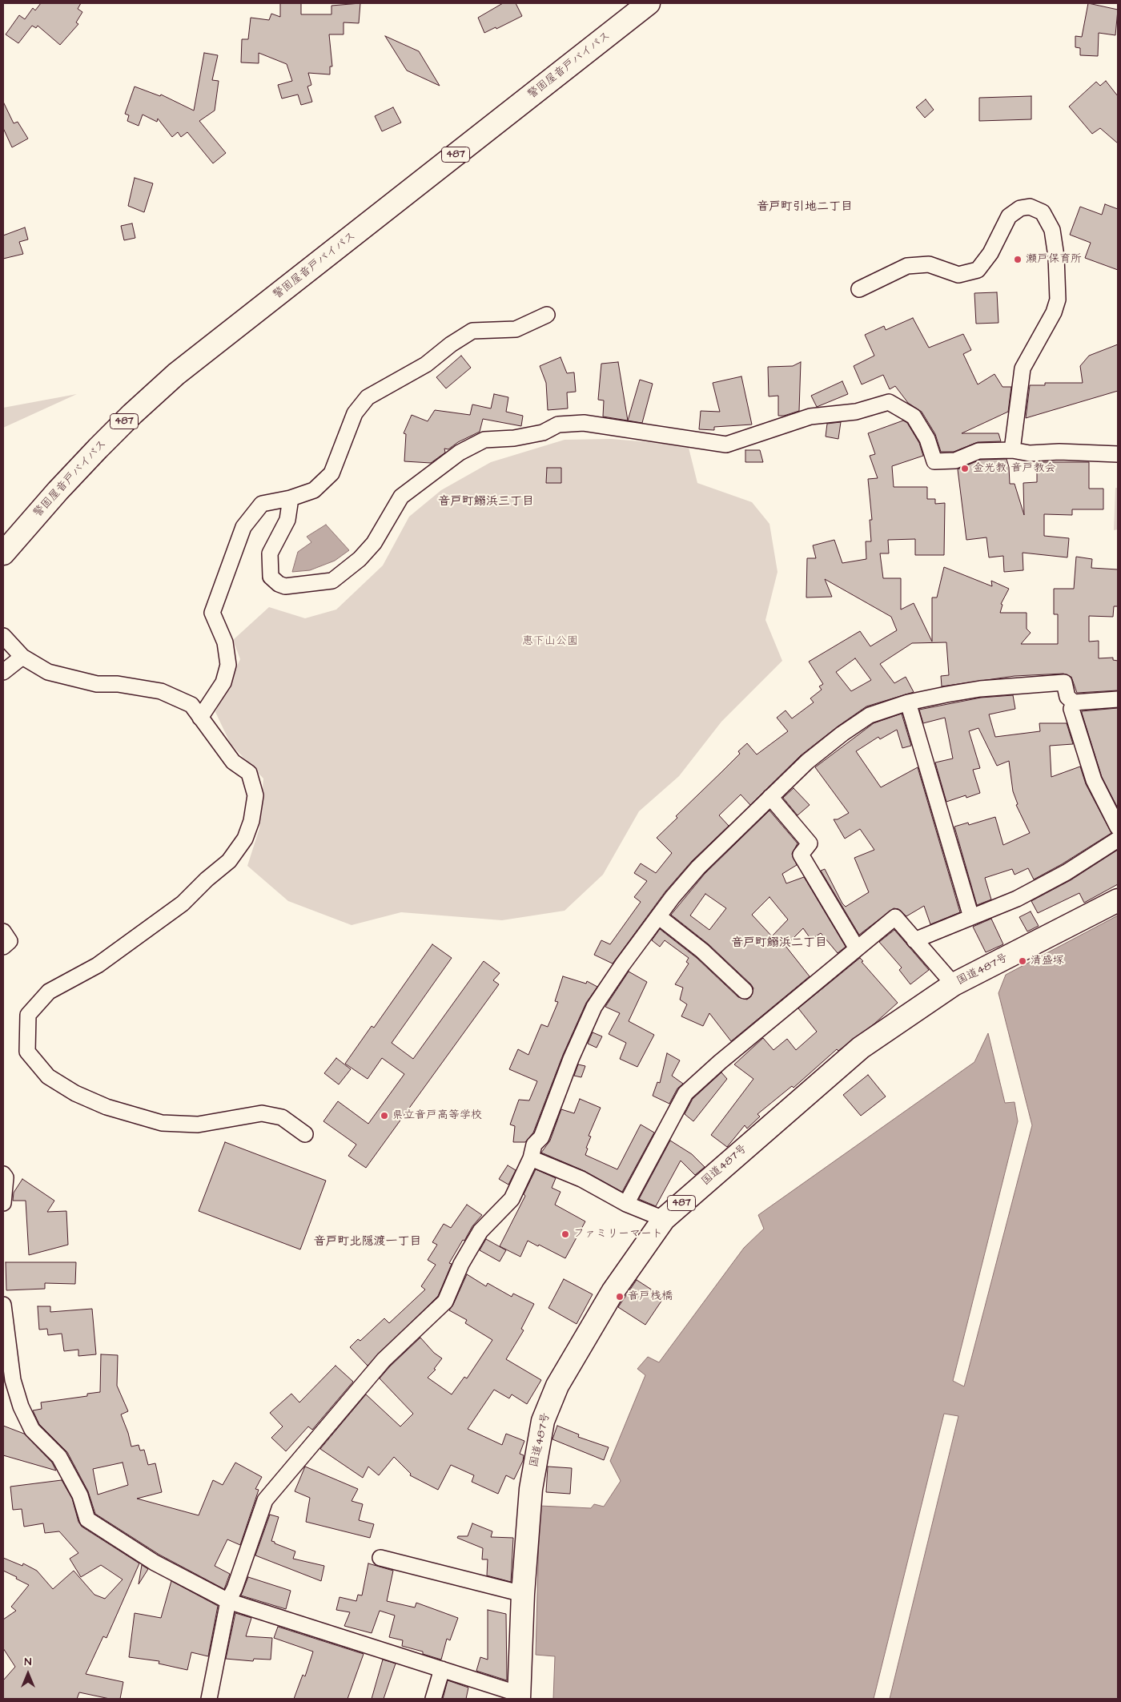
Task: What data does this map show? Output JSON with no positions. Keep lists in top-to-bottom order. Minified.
{"streets":{"highway":["警固屋音戸バイパス","487","国道487号"]},"districts":["音戸町引地二丁目","音戸町鰯浜三丁目","音戸町鰯浜二丁目","音戸町北隠渡一丁目"],"parks":["恵下山公園"],"places":["瀬戸保育所","金光教 音戸教会","清盛塚","県立音戸高等学校","ファミリーマート","音戸桟橋"],"north":"top"}
